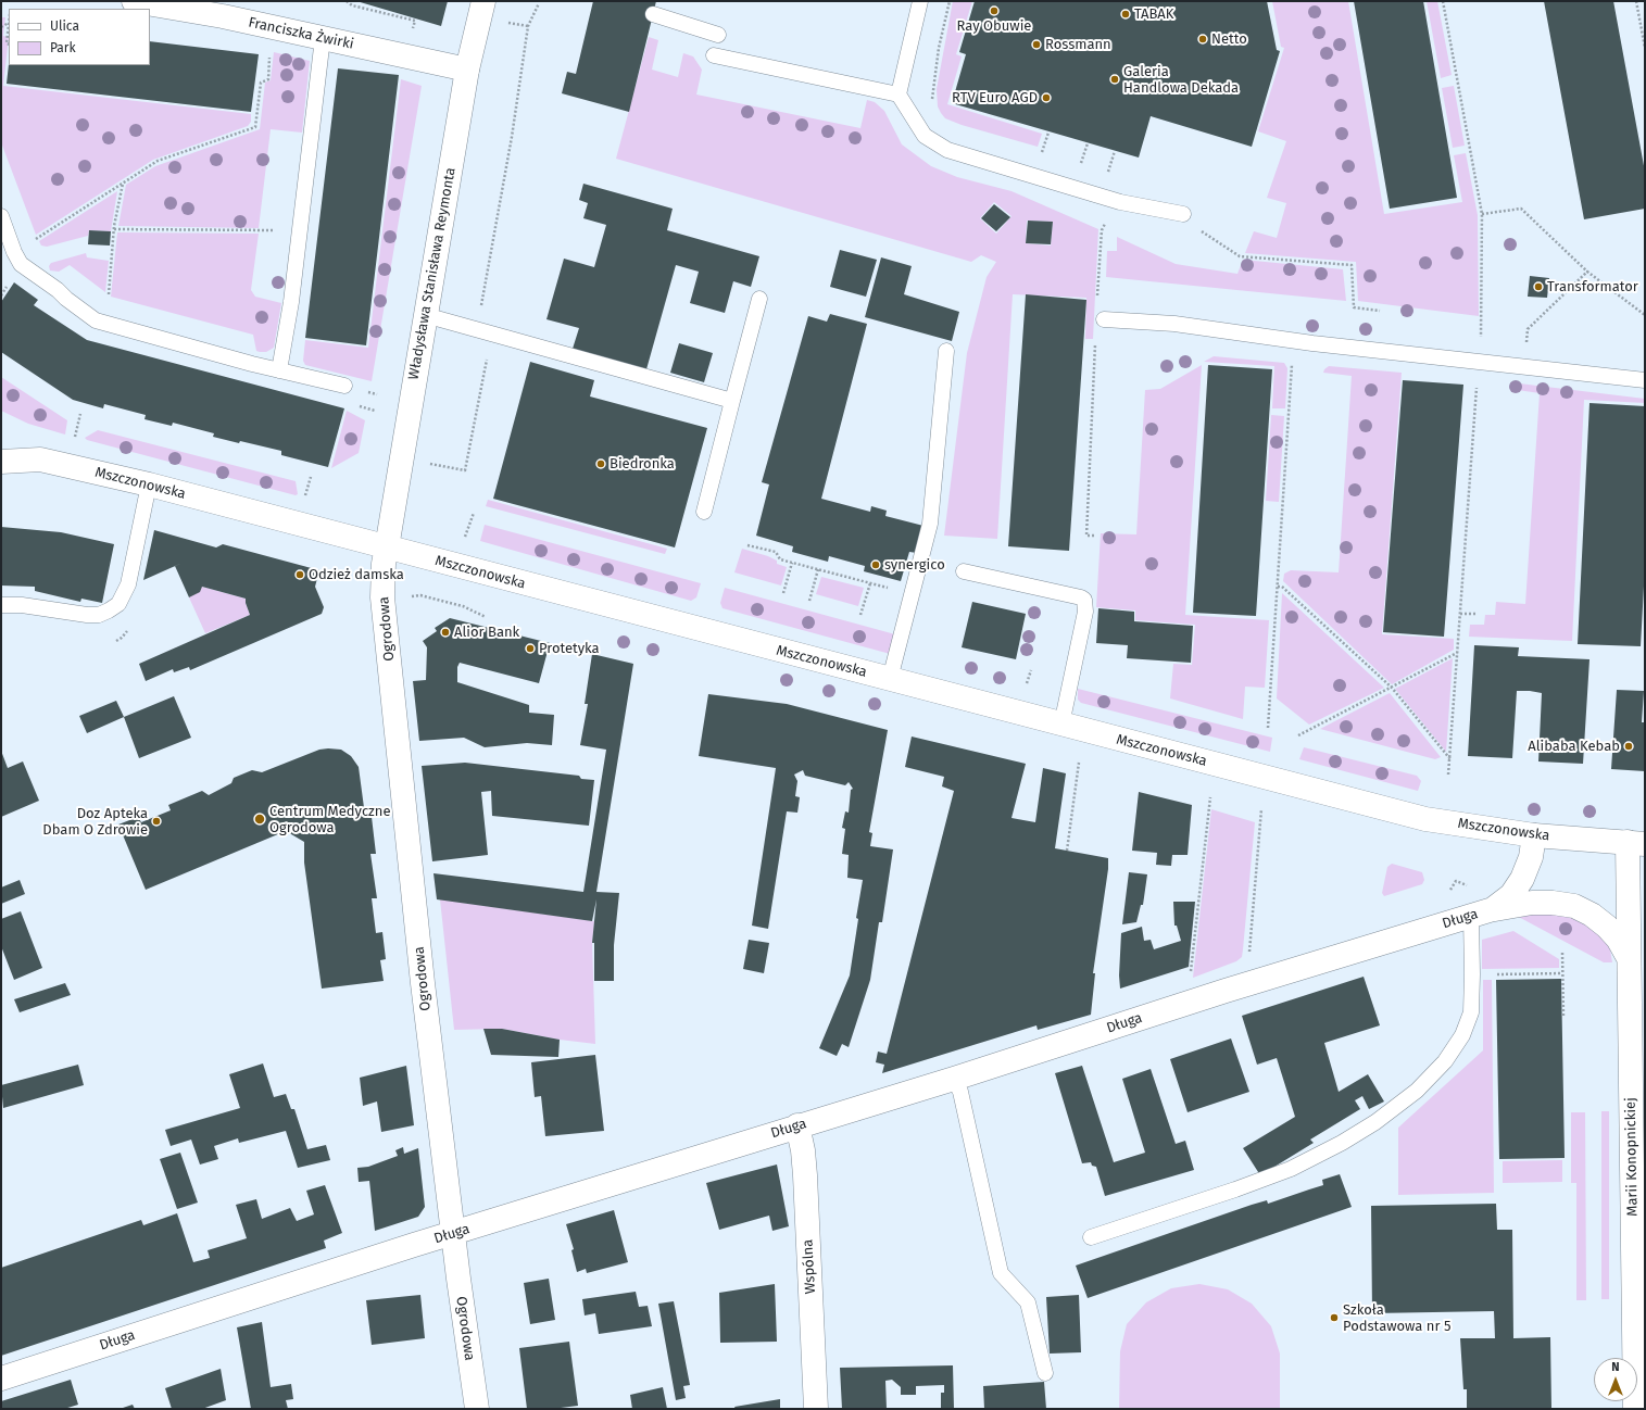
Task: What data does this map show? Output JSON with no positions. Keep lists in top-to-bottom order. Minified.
{"streets":{"street":["Franciszka Żwirki","Władysława Stanisława Reymonta","Mszczonowska","Ogrodowa","Długa","Marii Konopnickiej","Wspólna"]},"crossings":[["Franciszka Żwirki","Władysława Stanisława Reymonta"],["Władysława Stanisława Reymonta","Mszczonowska"],["Władysława Stanisława Reymonta","Ogrodowa"],["Mszczonowska","Ogrodowa"],["Mszczonowska","Długa"],["Mszczonowska","Marii Konopnickiej"],["Ogrodowa","Długa"],["Długa","Marii Konopnickiej"],["Długa","Wspólna"]],"places":["Ray Obuwie","TABAK","Netto","Rossmann","Galeria Handlowa Dekada","RTV Euro AGD","Transformator","Biedronka","synergico","Odzież damska","Alior Bank","Protetyka","Alibaba Kebab","Centrum Medyczne Ogrodowa","Doz Apteka Dbam O Zdrowie","Szkoła Podstawowa nr 5"],"legend":["Ulica","Park"],"north":"top"}
